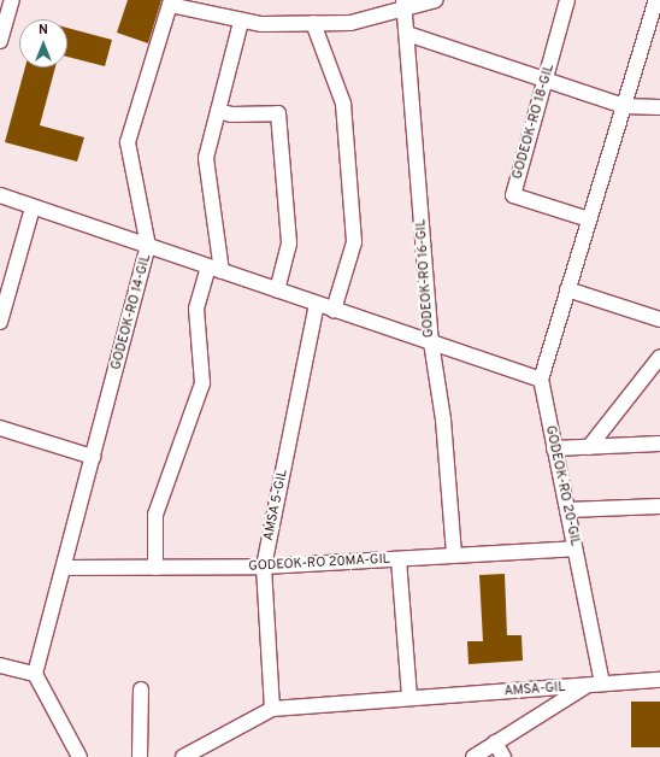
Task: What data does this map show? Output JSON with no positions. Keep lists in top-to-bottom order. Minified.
{"streets":{"street":["GODEOK-RO 18-GIL","GODEOK-RO 16-GIL","GODEOK-RO 14-GIL","GODEOK-RO 20-GIL","AMSA 5-GIL","GODEOK-RO 20MA-GIL","AMSA-GIL"]},"crossings":[["GODEOK-RO 18-GIL","GODEOK-RO 20-GIL"],["GODEOK-RO 16-GIL","GODEOK-RO 20MA-GIL"],["GODEOK-RO 14-GIL","GODEOK-RO 20MA-GIL"],["GODEOK-RO 20-GIL","GODEOK-RO 20MA-GIL"],["GODEOK-RO 20-GIL","AMSA-GIL"],["AMSA 5-GIL","GODEOK-RO 20MA-GIL"],["AMSA 5-GIL","AMSA-GIL"]],"north":"top"}
